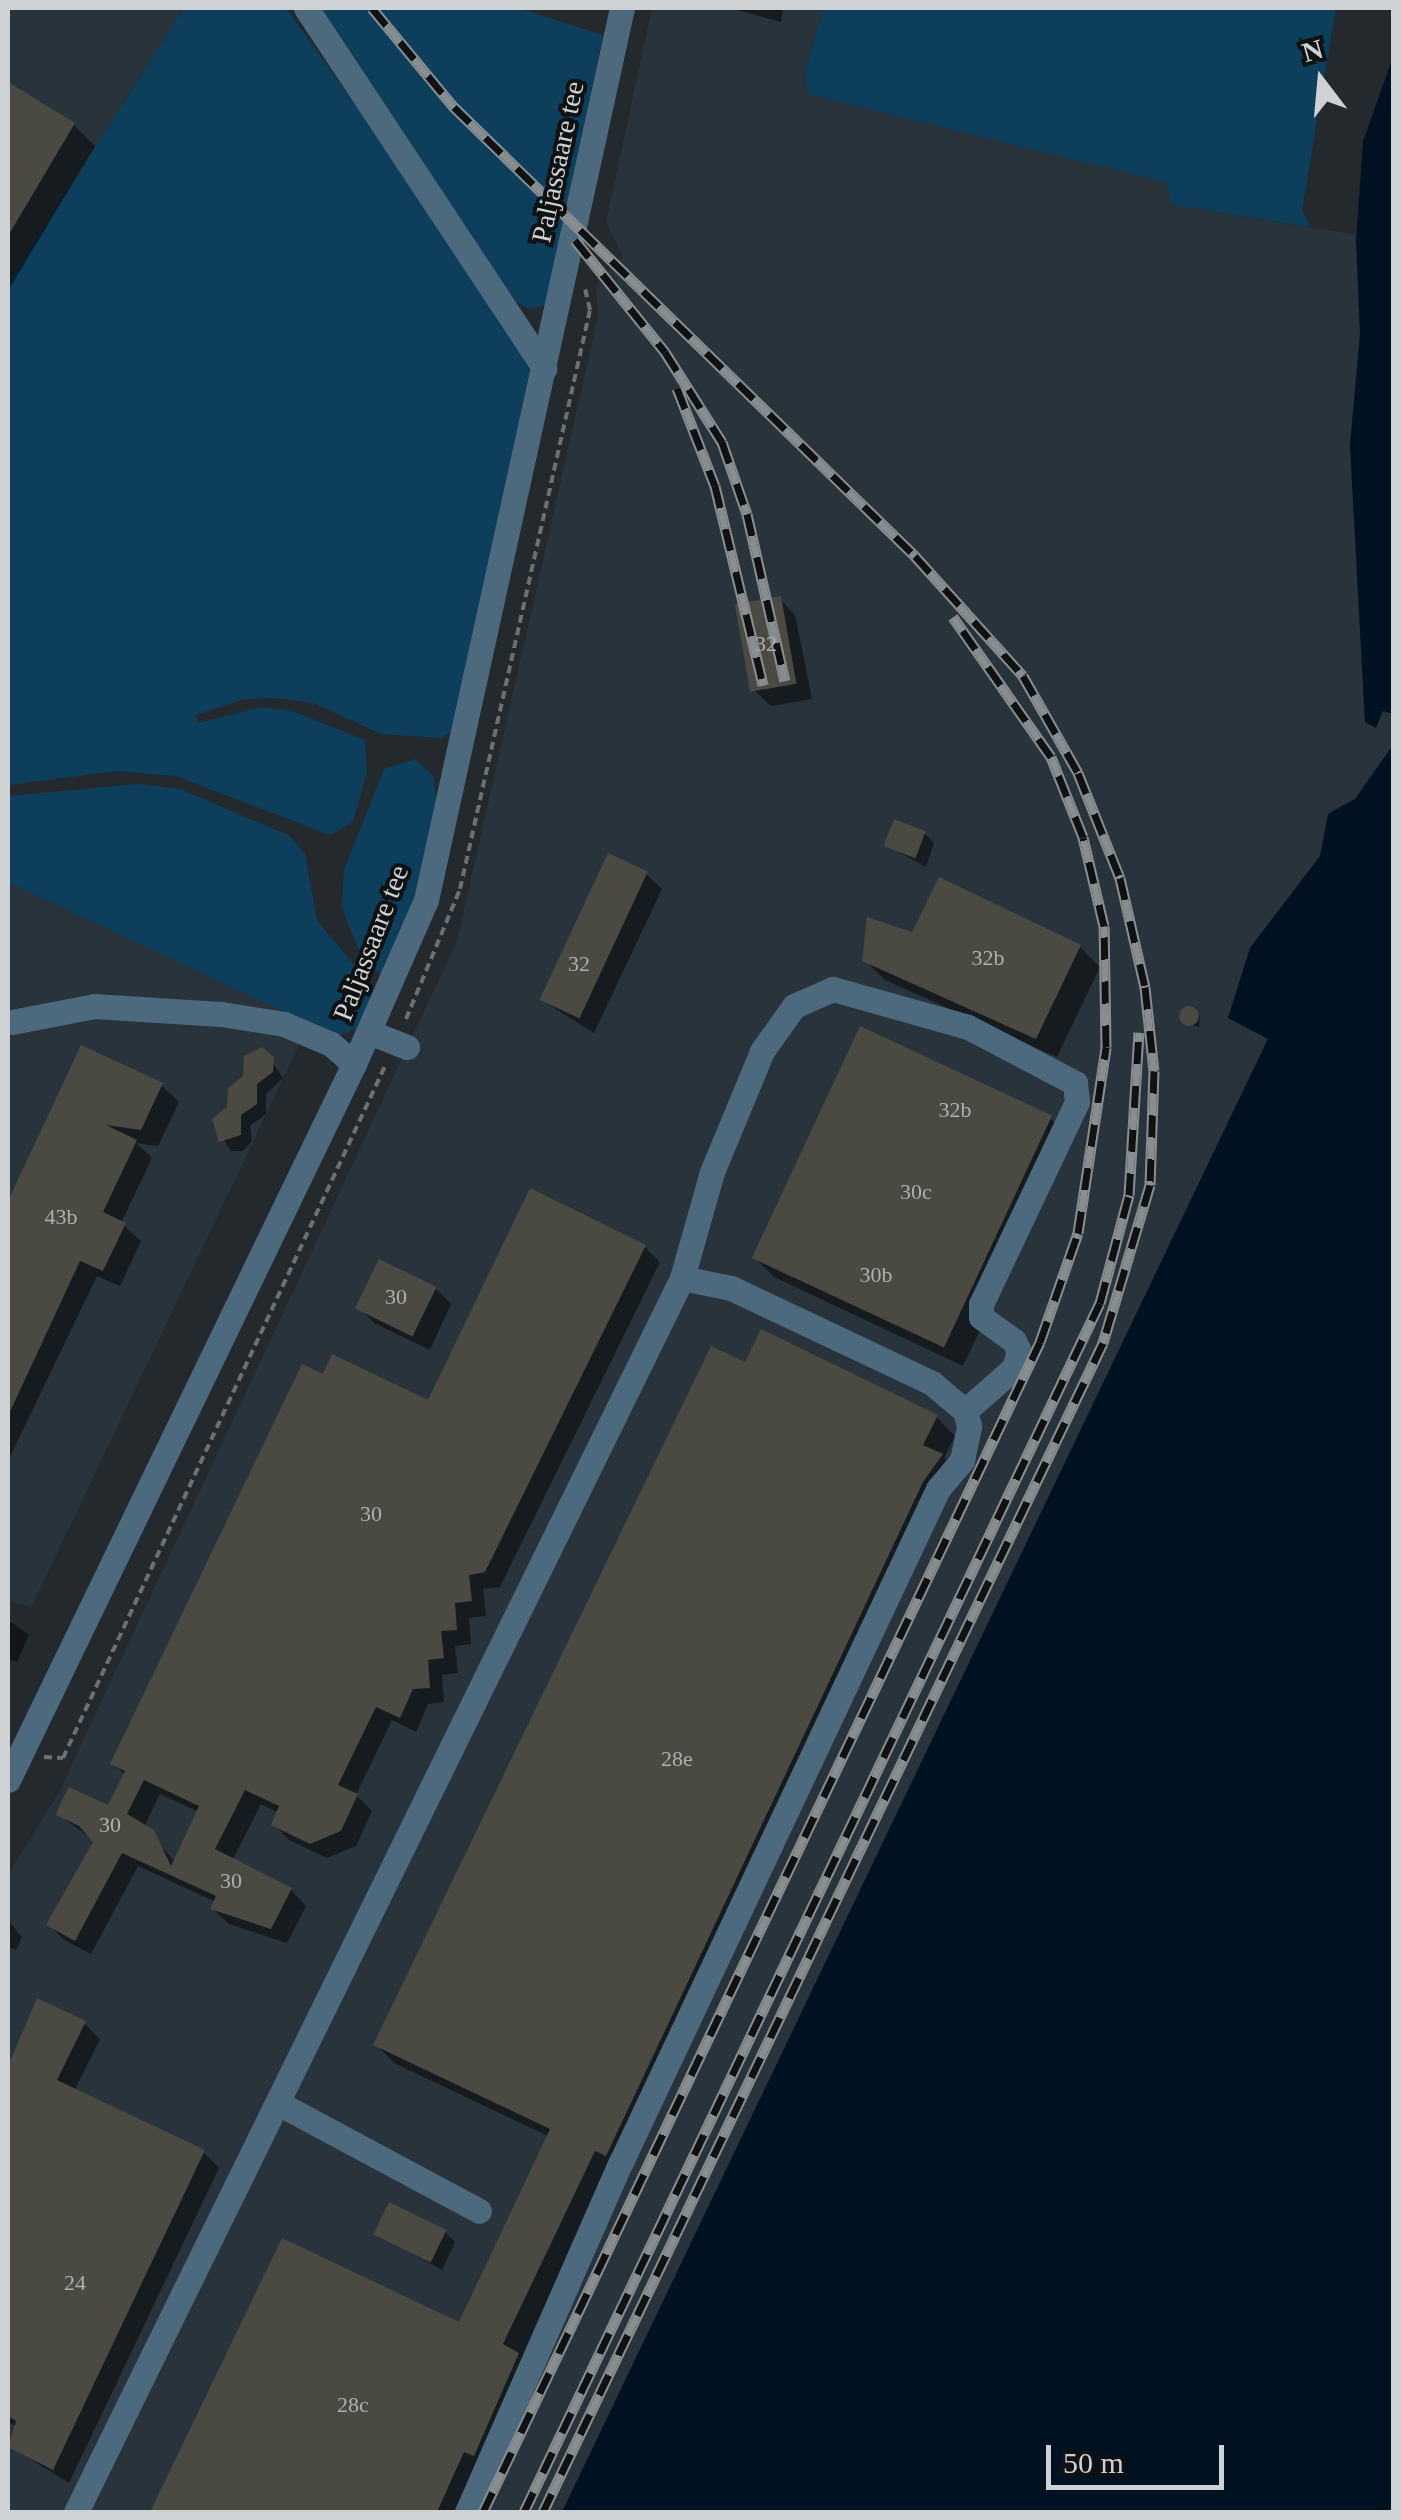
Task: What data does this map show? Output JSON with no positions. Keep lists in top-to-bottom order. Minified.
{"streets":{"street":["Paljassaare tee"]},"house_numbers":["32","32b","32","32b","30c","43b","30b","30","30","28e","30","30","24","28c"],"scale_bar":"50 m","north":"top"}
